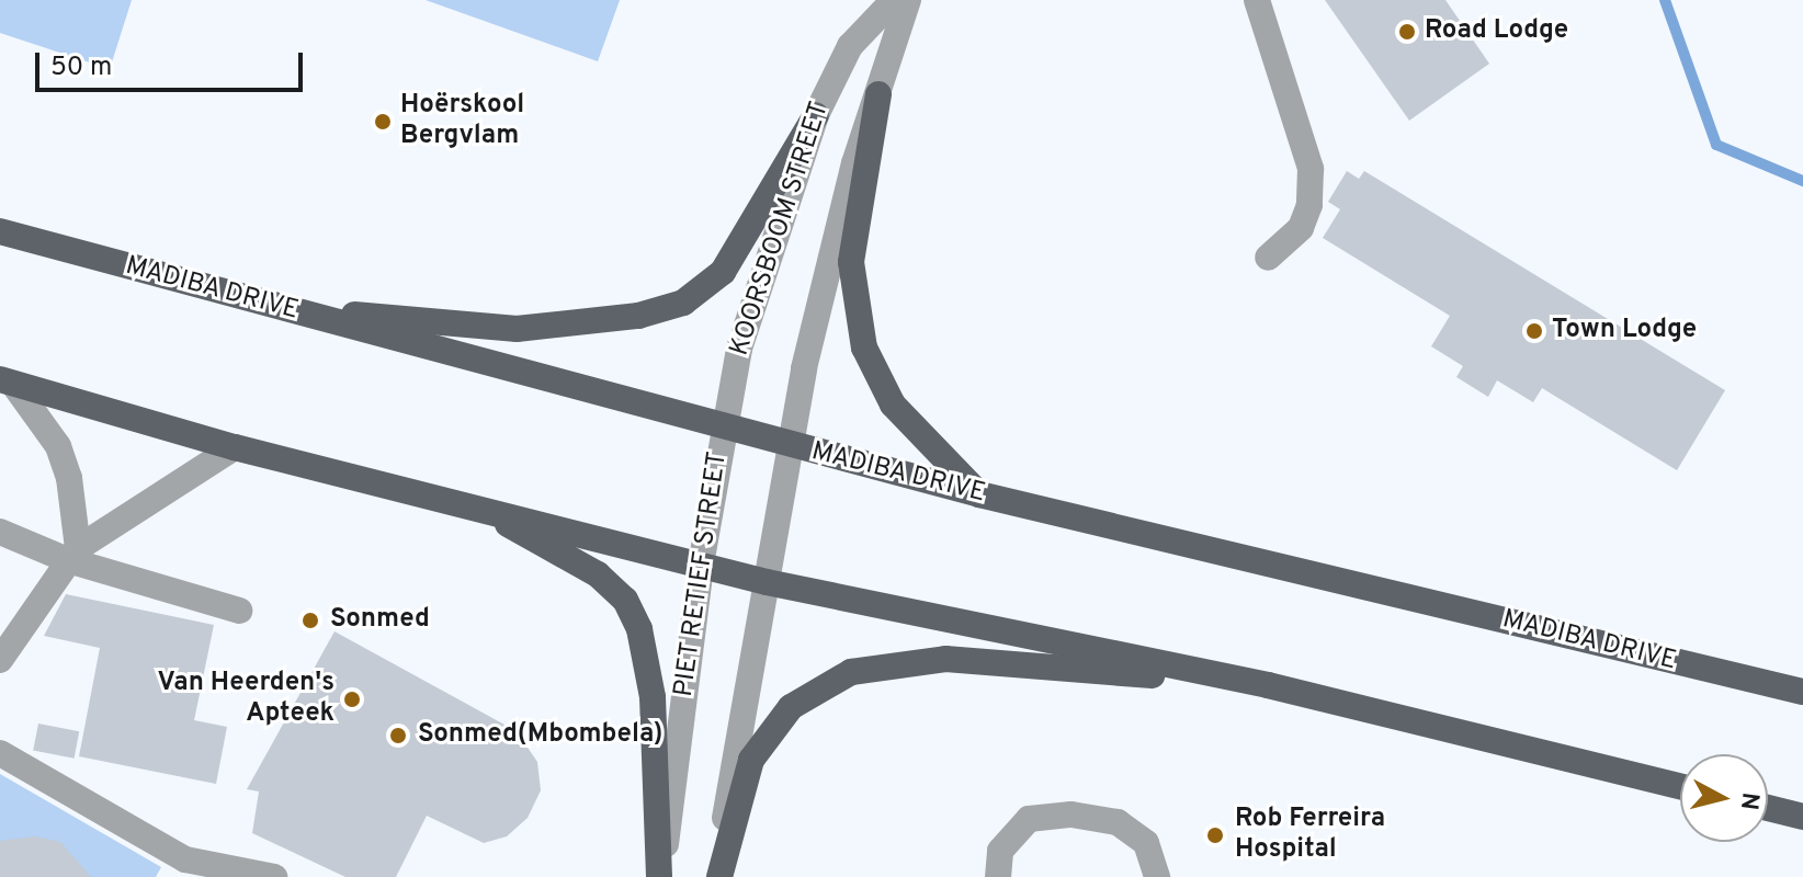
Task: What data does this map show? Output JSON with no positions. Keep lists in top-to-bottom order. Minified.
{"streets":{"main road":["MADIBA DRIVE"],"street":["KOORSBOOM STREET","PIET RETIEF STREET"]},"crossings":[["KOORSBOOM STREET","MADIBA DRIVE"],["KOORSBOOM STREET","PIET RETIEF STREET"],["MADIBA DRIVE","PIET RETIEF STREET"]],"places":["Road Lodge","Hoërskool Bergvlam","Town Lodge","Sonmed","Van Heerden's Apteek","Sonmed(Mbombela)","Rob Ferreira Hospital"],"scale_bar":"50 m","north":"right"}
